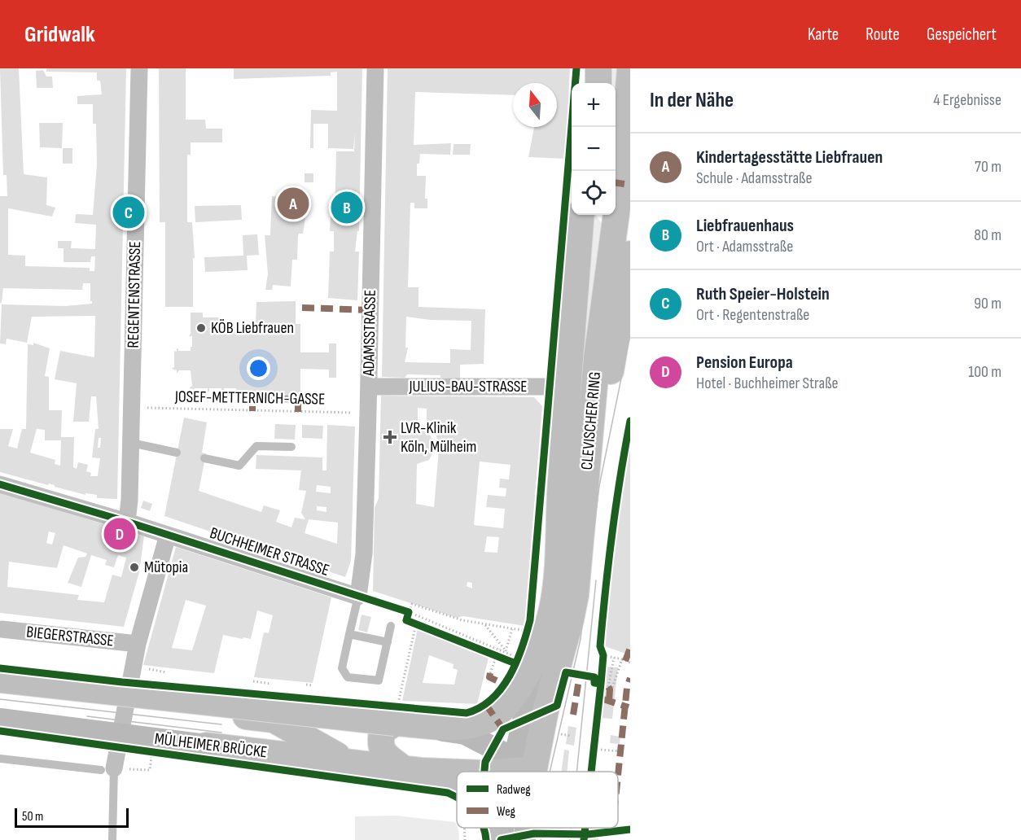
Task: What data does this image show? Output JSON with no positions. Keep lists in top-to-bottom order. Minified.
{"streets":{"main road":["CLEVISCHER RING","MÜLHEIMER BRÜCKE"],"street":["REGENTENSTRASSE","ADAMSSTRASSE","JULIUS-BAU-STRASSE","BUCHHEIMER STRASSE","BIEGERSTRASSE"],"path":["JOSEF-METTERNICH-GASSE"]},"crossings":[["REGENTENSTRASSE","JOSEF-METTERNICH-GASSE"],["REGENTENSTRASSE","BUCHHEIMER STRASSE"],["ADAMSSTRASSE","JULIUS-BAU-STRASSE"],["ADAMSSTRASSE","JOSEF-METTERNICH-GASSE"],["ADAMSSTRASSE","BUCHHEIMER STRASSE"],["JULIUS-BAU-STRASSE","CLEVISCHER RING"],["BUCHHEIMER STRASSE","BIEGERSTRASSE"]],"places":{"other":["KÖB Liebfrauen","Mütopia"],"health":["LVR-Klinik Köln, Mülheim"]},"legend":["Radweg","Weg"],"scale_bar":"50 m","north":"top","page":{"header":"Gridwalk","nav":["Karte","Route","Gespeichert"],"heading":["In der Nähe","4 Ergebnisse"],"map_buttons":["+","−"],"list":[{"mark":"A","name":"Kindertagesstätte Liebfrauen","note":"Schule · Adamsstraße","value":"70 m"},{"mark":"B","name":"Liebfrauenhaus","note":"Ort · Adamsstraße","value":"80 m"},{"mark":"C","name":"Ruth Speier-Holstein","note":"Ort · Regentenstraße","value":"90 m"},{"mark":"D","name":"Pension Europa","note":"Hotel · Buchheimer Straße","value":"100 m"}],"pins":["A","B","C","D"],"scale":"50 m"}}
